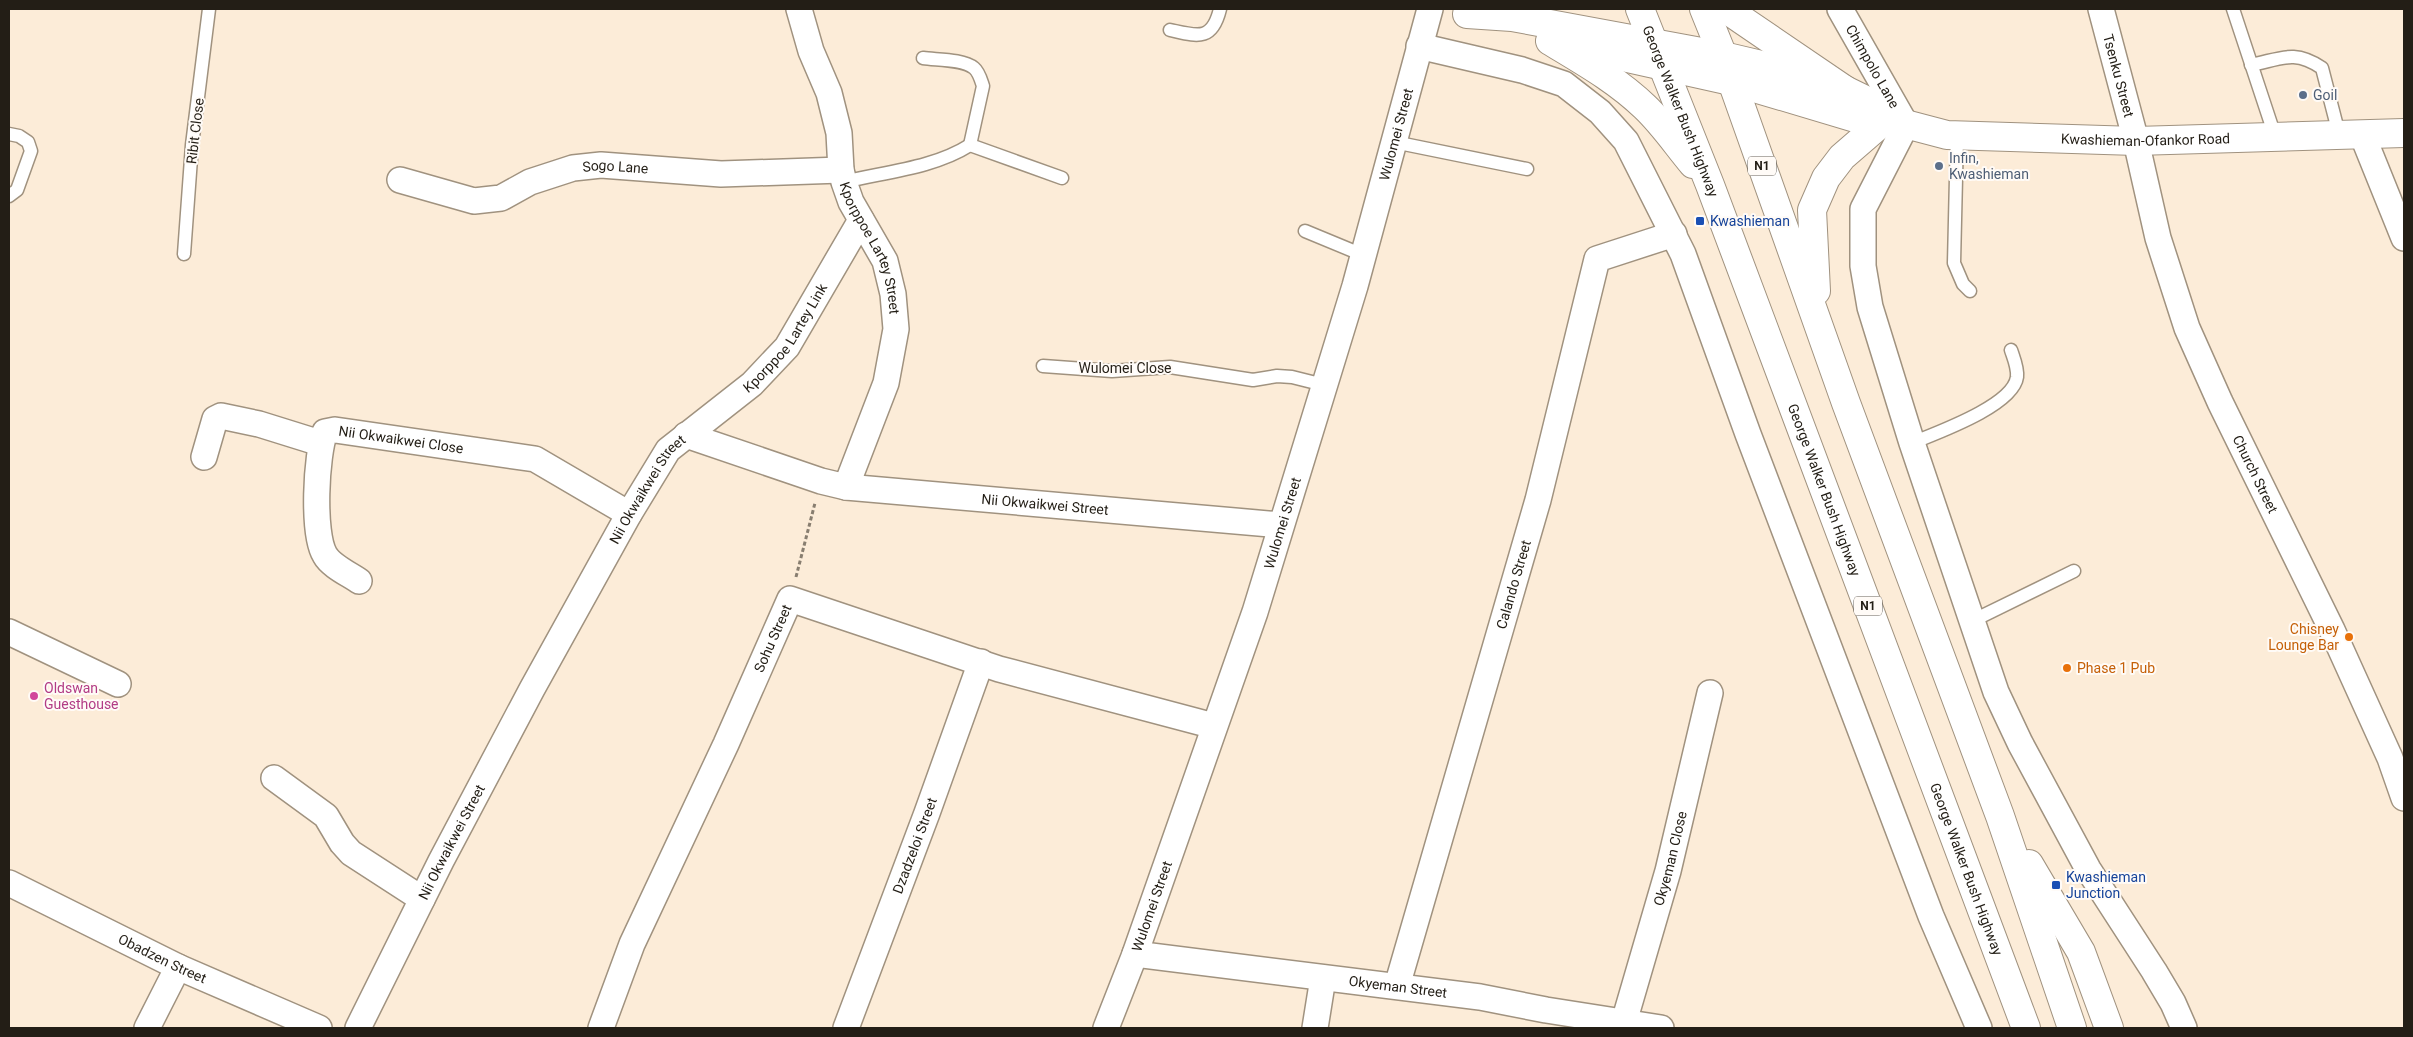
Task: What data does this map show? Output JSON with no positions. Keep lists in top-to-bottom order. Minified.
{"streets":{"main road":["George Walker Bush Highway","Kwashieman-Ofankor Road","N1"],"street":["Chimpolo Lane","Tsenku Street","Wulomei Street","Sogo Lane","Kporppoe Lartey Street","Kporppoe Lartey Link","Nii Okwaikwei Close","Church Street","Nii Okwaikwei Street","Calando Street","Sohu Street","Dzadzeloi Street","Okyeman Close","Obadzen Street","Okyeman Street"],"lane":["Ribit Close","Wulomei Close"]},"crossings":[["Chimpolo Lane","Kwashieman-Ofankor Road"],["Tsenku Street","Kwashieman-Ofankor Road"],["Tsenku Street","Church Street"],["George Walker Bush Highway","Kwashieman-Ofankor Road"],["Wulomei Street","Wulomei Close"],["Wulomei Street","Nii Okwaikwei Street"],["Wulomei Street","Sohu Street"],["Wulomei Street","Okyeman Street"],["Kwashieman-Ofankor Road","N1"],["Kwashieman-Ofankor Road","Church Street"],["Sogo Lane","Kporppoe Lartey Street"],["Kporppoe Lartey Street","Kporppoe Lartey Link"],["Kporppoe Lartey Street","Nii Okwaikwei Street"],["Kporppoe Lartey Link","Nii Okwaikwei Street"],["Nii Okwaikwei Close","Nii Okwaikwei Street"],["Calando Street","Okyeman Street"],["Sohu Street","Dzadzeloi Street"],["Okyeman Close","Okyeman Street"]],"places":{"other":["Goil","Infin, Kwashieman","Chisney Lounge Bar","Phase 1 Pub","Oldswan Guesthouse"],"transit":["Kwashieman","Kwashieman Junction"]}}
